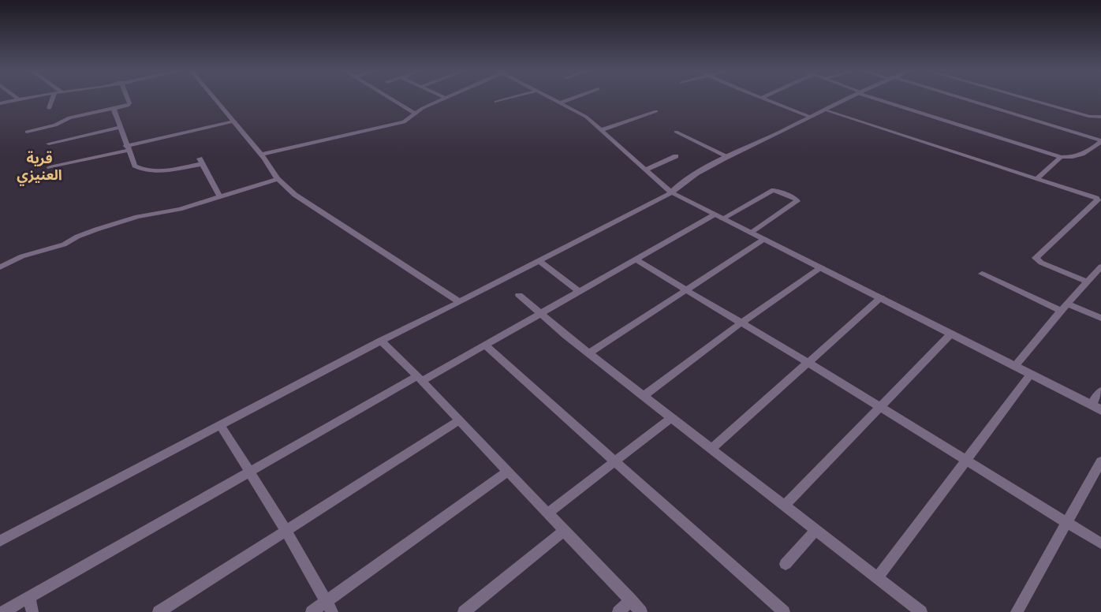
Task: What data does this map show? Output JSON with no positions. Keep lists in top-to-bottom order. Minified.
{"districts":["قرية العنيزي"]}
